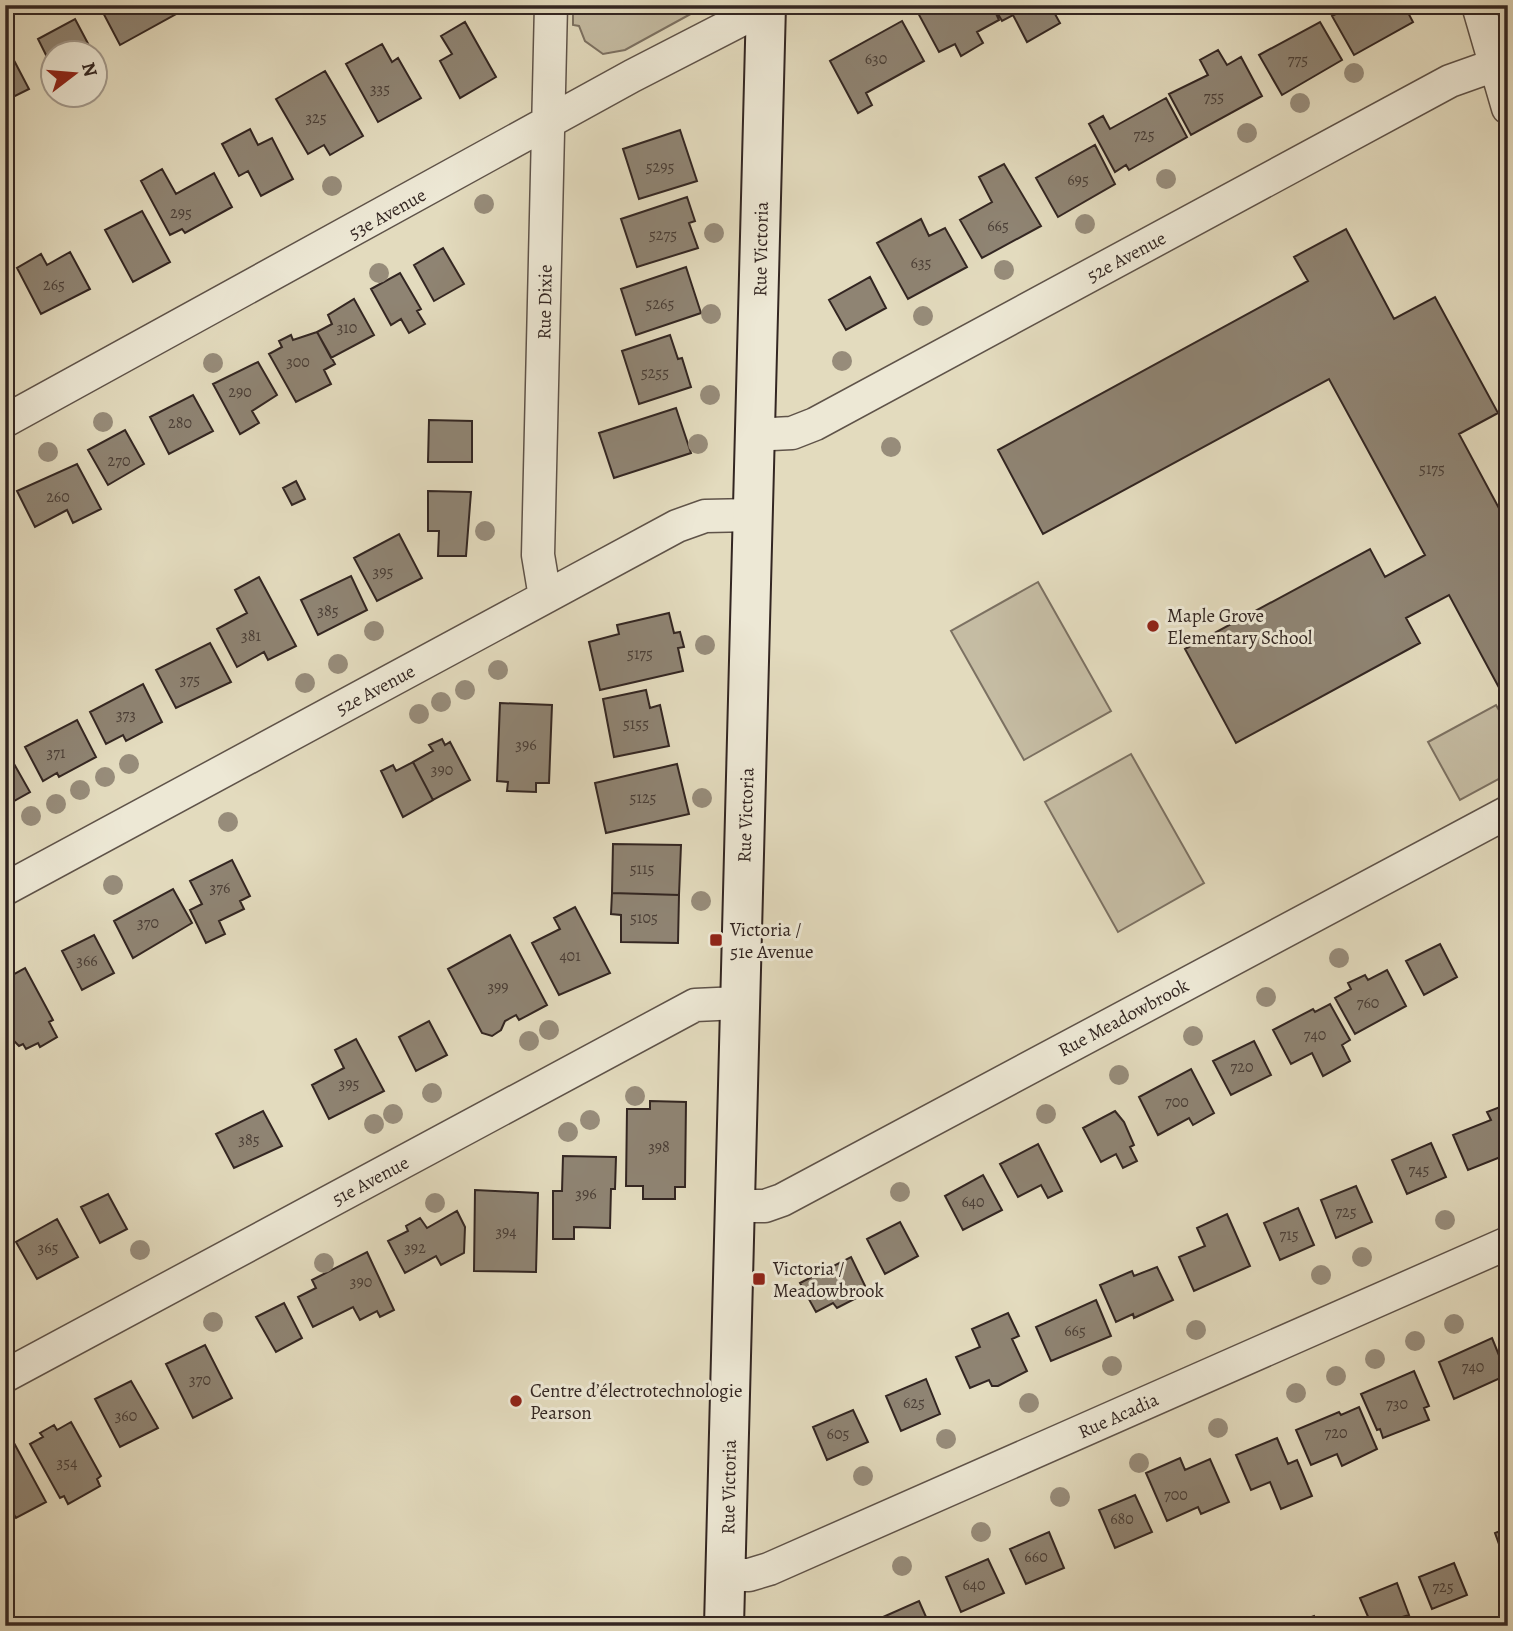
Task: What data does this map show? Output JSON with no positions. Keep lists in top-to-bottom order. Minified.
{"streets":{"main road":["Rue Victoria"],"street":["53e Avenue","52e Avenue","Rue Dixie","Rue Meadowbrook","51e Avenue","Rue Acadia"]},"crossings":[["53e Avenue","Rue Victoria"],["53e Avenue","Rue Dixie"],["Rue Victoria","52e Avenue"],["Rue Victoria","Rue Meadowbrook"],["Rue Victoria","51e Avenue"],["Rue Victoria","Rue Acadia"],["52e Avenue","Rue Dixie"]],"places":{"other":["Maple Grove Elementary School","Centre d’électrotechnologie Pearson"],"transit":["Victoria / 51e Avenue","Victoria / Meadowbrook"]},"house_numbers":["630","775","335","755","325","725","5295","695","295","665","5275","635","265","5265","310","300","5255","290","280","270","5175","260","395","385","381","5175","375","373","5155","396","371","390","5125","5115","376","5105","370","401","366","399","760","740","720","395","700","385","398","745","396","640","725","394","715","365","392","390","665","740","370","625","730","360","720","605","354","700","680","660","640","725"],"north":"right"}
